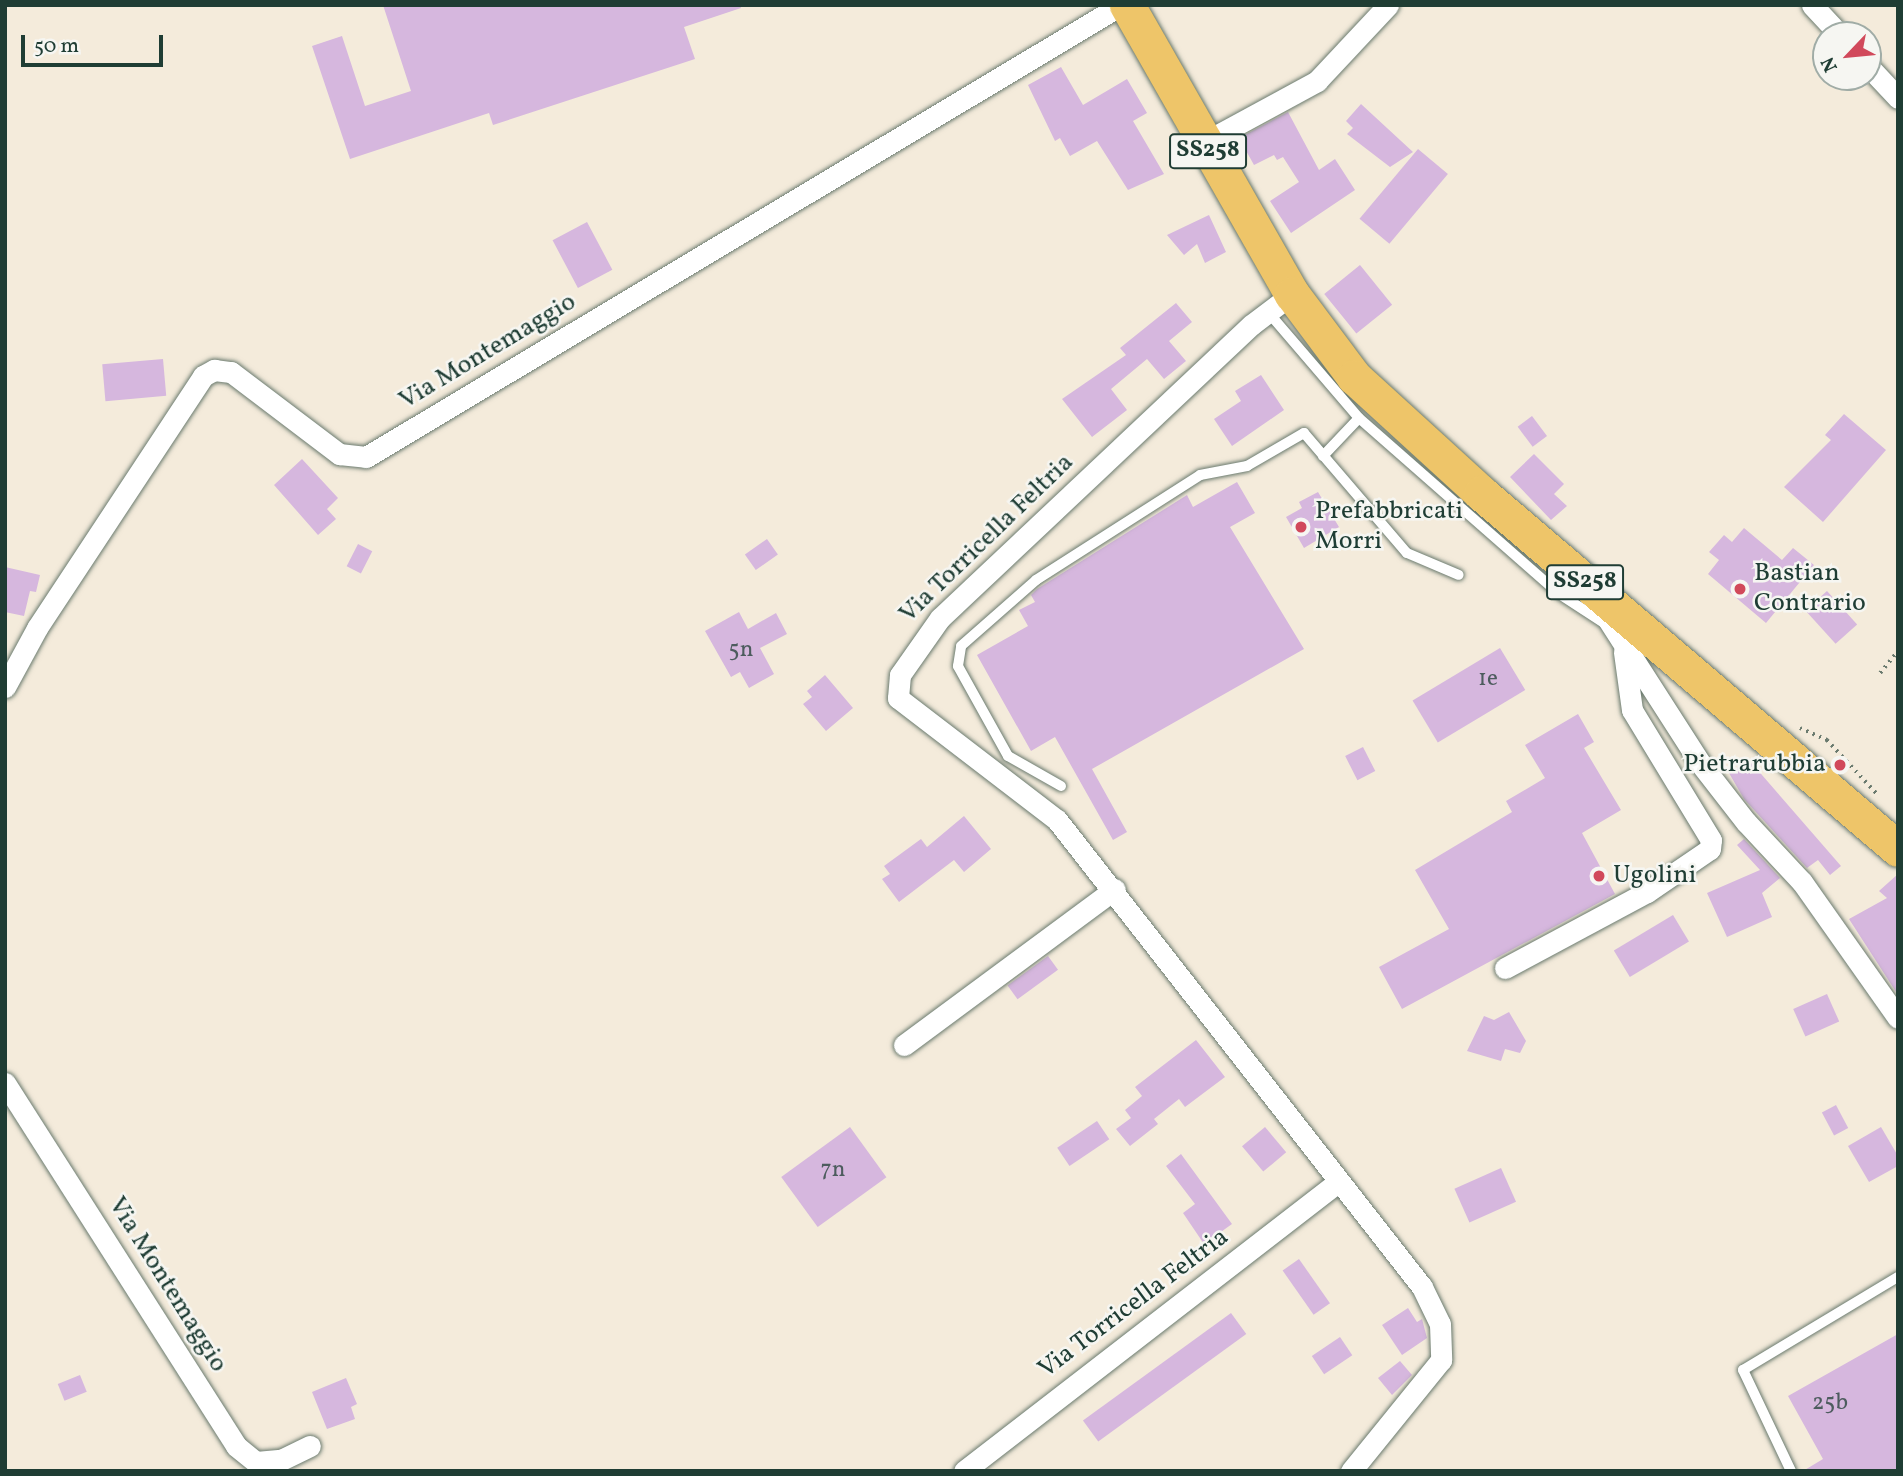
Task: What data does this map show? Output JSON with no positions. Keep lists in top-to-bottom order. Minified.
{"streets":{"main road":["SS258"],"street":["Via Montemaggio","Via Torricella Feltria"]},"crossings":[["SS258","Via Torricella Feltria"]],"places":["Prefabbricati Morri","Bastian Contrario","Pietrarubbia","Ugolini"],"house_numbers":["5n","1e","7n","25b"],"scale_bar":"50 m","north":"bottom left"}
